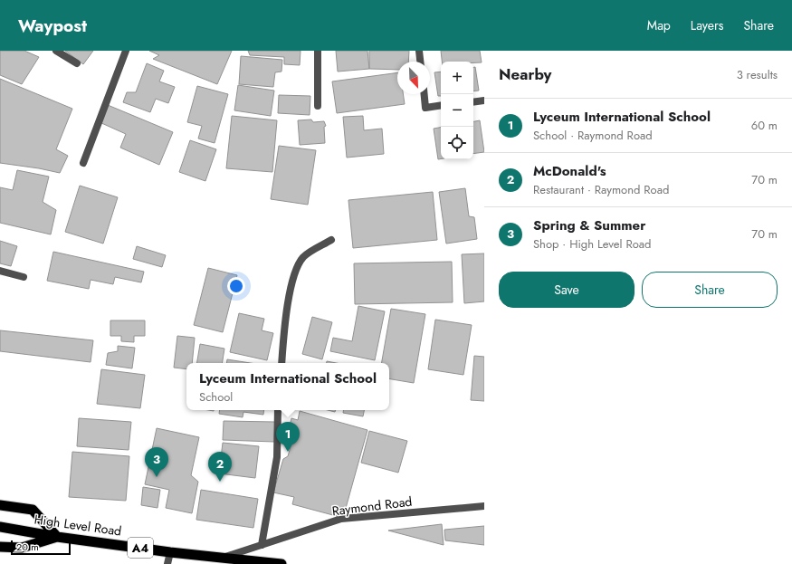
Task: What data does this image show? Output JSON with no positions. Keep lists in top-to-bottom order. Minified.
{"streets":{"highway":["High Level Road","A4"],"street":["Raymond Road"]},"crossings":[["Raymond Road","High Level Road"],["High Level Road","A4"]],"scale_bar":"20 m","north":"bottom right","page":{"header":"Waypost","nav":["Map","Layers","Share"],"heading":["Nearby","3 results"],"map_buttons":["+","−"],"list":[{"mark":"1","name":"Lyceum International School","note":"School · Raymond Road","value":"60 m"},{"mark":"2","name":"McDonald's","note":"Restaurant · Raymond Road","value":"70 m"},{"mark":"3","name":"Spring & Summer","note":"Shop · High Level Road","value":"70 m"}],"buttons":["Save","Share"],"popup":["Lyceum International School","School"],"pins":["1","3","2"],"scale":"20 m"}}
